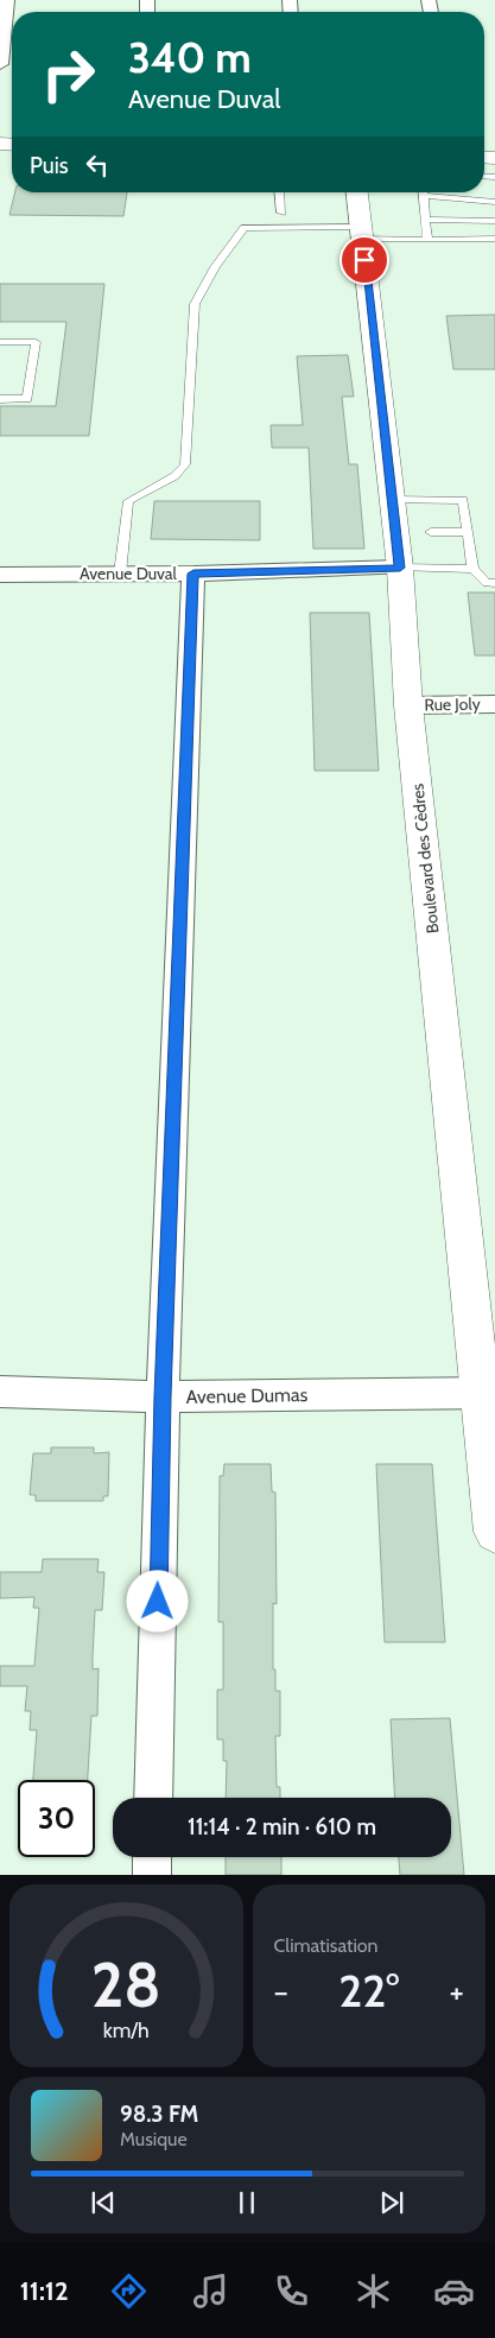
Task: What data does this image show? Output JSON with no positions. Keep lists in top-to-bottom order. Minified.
{"streets":{"street":["Avenue Duval","Rue Joly","Boulevard des Cèdres","Avenue Dumas"]},"crossings":[["Avenue Duval","Boulevard des Cèdres"],["Rue Joly","Boulevard des Cèdres"],["Boulevard des Cèdres","Avenue Dumas"]],"page":{"turn":["340 m","Avenue Duval"],"then":"Puis","limit":"30","trip":"11:14 · 2 min · 610 m","tile":"Climatisation","heat":["−","22°","+"],"song":["98.3 FM","Musique"],"tabs":"11:12","gauge":["28","km/h"]}}
